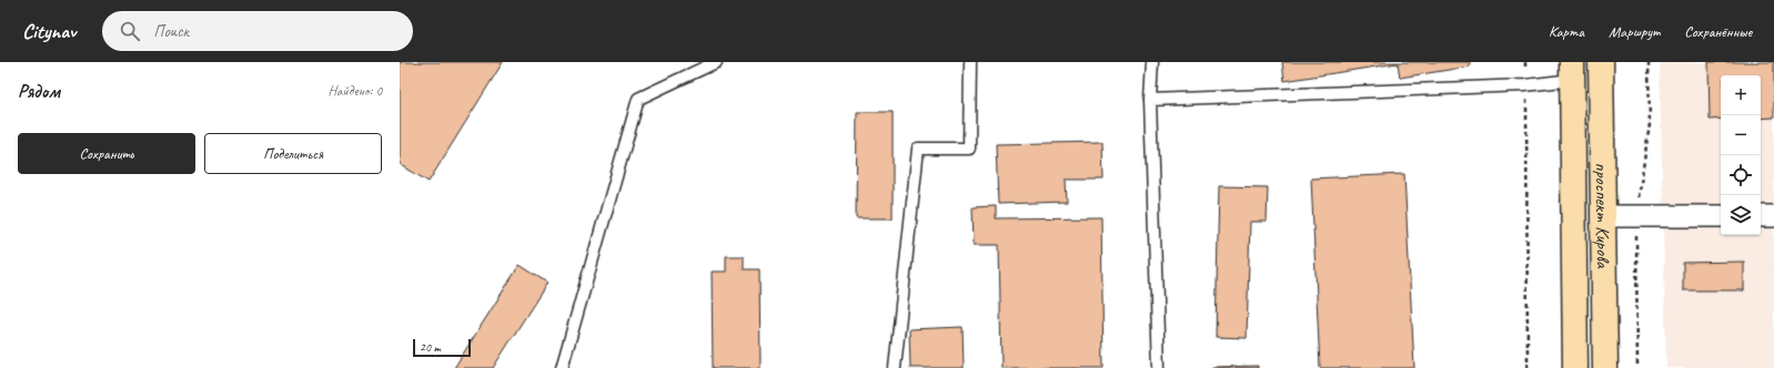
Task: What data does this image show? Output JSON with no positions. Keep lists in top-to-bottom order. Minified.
{"streets":{"main road":["проспект Кирова"]},"scale_bar":"20 m","page":{"header":"Citynav","search":"Поиск","nav":["Карта","Маршрут","Сохранённые"],"heading":["Рядом","Найдено: 0"],"map_buttons":["+","−"],"buttons":["Сохранить","Поделиться"],"scale":"20 m"}}
